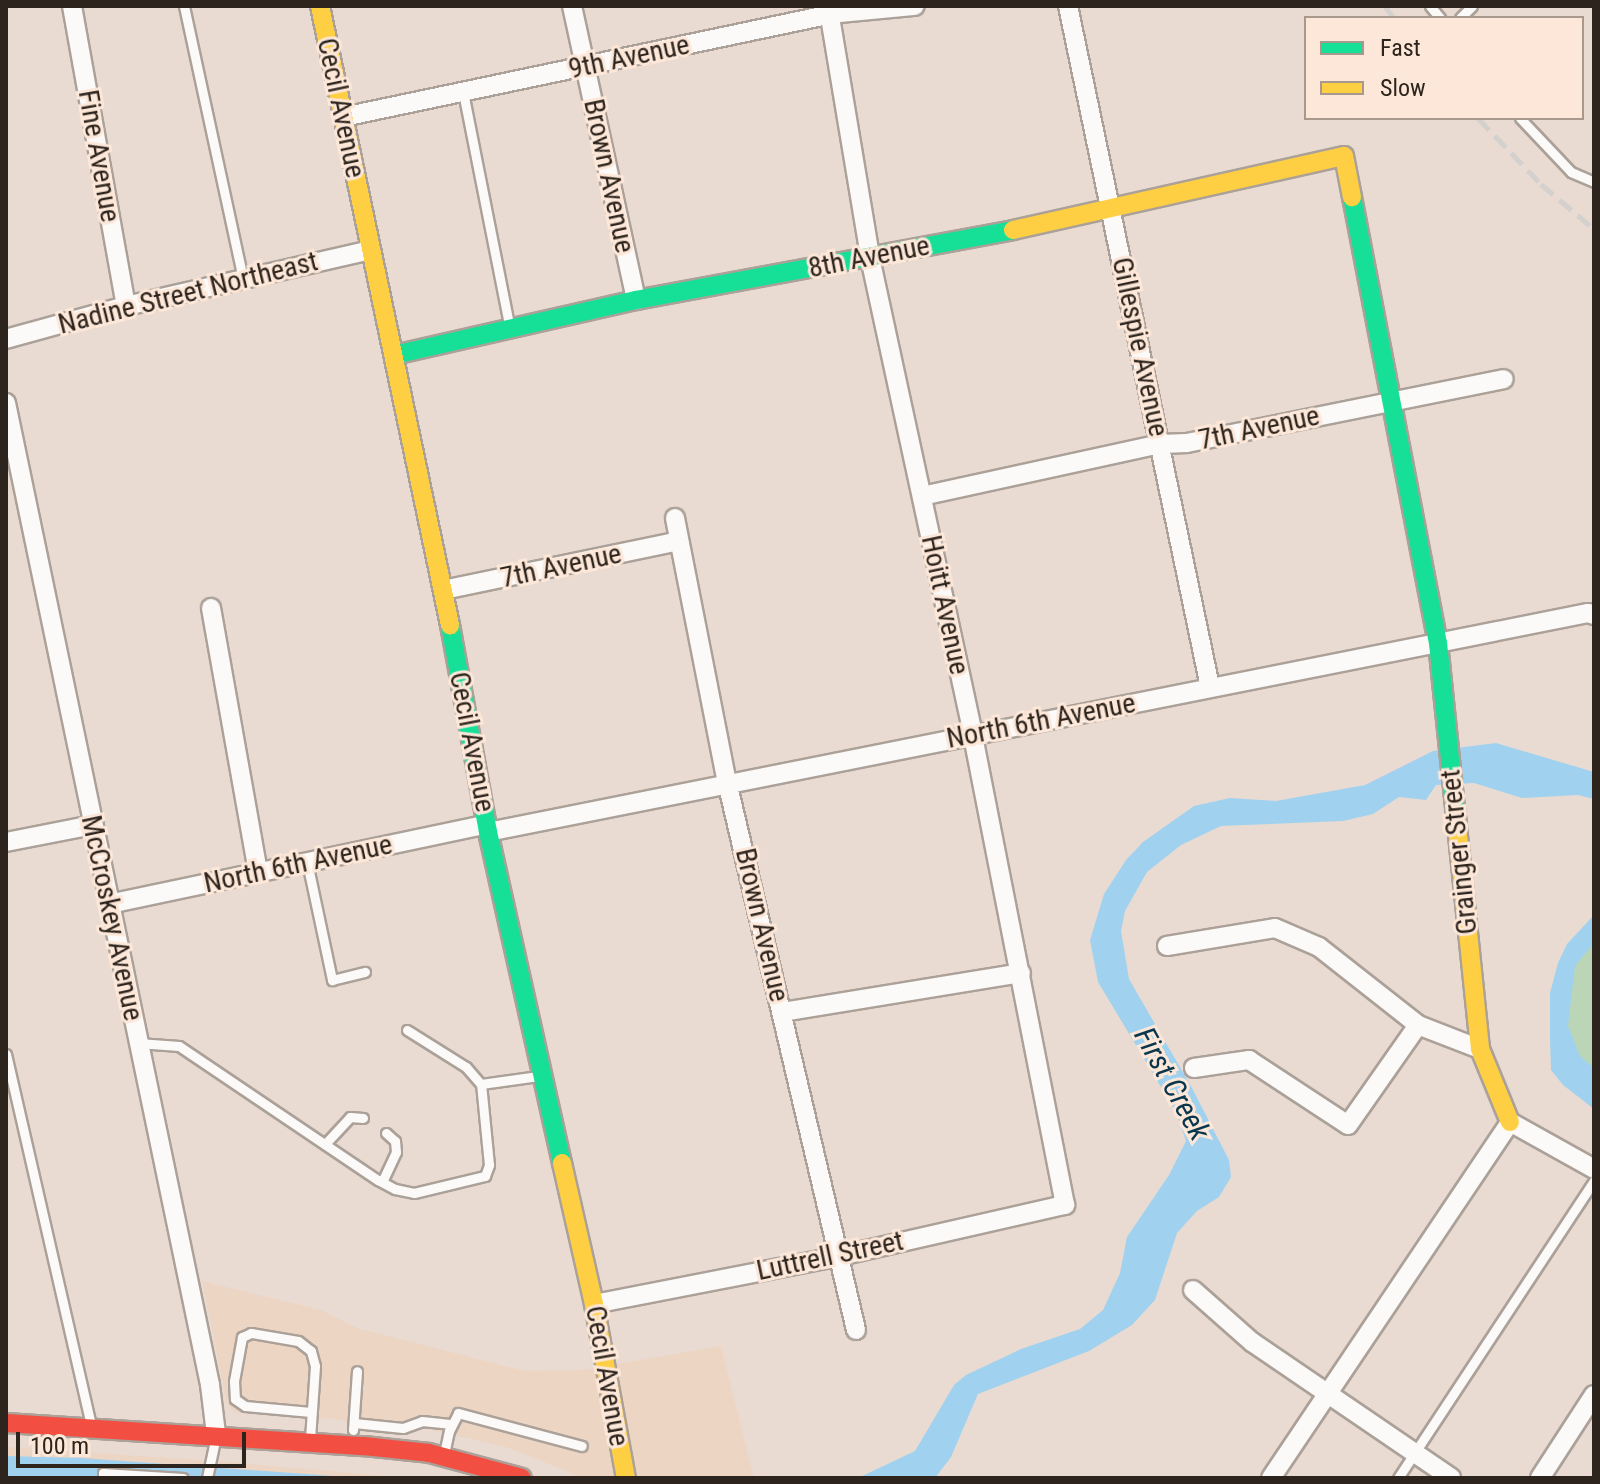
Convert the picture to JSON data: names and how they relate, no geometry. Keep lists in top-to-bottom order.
{
  "streets": {
    "street": [
      "9th Avenue",
      "Cecil Avenue",
      "Fine Avenue",
      "Brown Avenue",
      "8th Avenue",
      "Nadine Street Northeast",
      "Gillespie Avenue",
      "7th Avenue",
      "Hoitt Avenue",
      "North 6th Avenue",
      "Grainger Street",
      "McCroskey Avenue",
      "Luttrell Street"
    ]
  },
  "crossings": [
    ["9th Avenue", "Cecil Avenue"],
    ["9th Avenue", "Brown Avenue"],
    ["9th Avenue", "Hoitt Avenue"],
    ["Cecil Avenue", "8th Avenue"],
    ["Cecil Avenue", "Nadine Street Northeast"],
    ["Cecil Avenue", "7th Avenue"],
    ["Cecil Avenue", "North 6th Avenue"],
    ["Cecil Avenue", "Luttrell Street"],
    ["Fine Avenue", "Nadine Street Northeast"],
    ["Brown Avenue", "8th Avenue"],
    ["Brown Avenue", "7th Avenue"],
    ["Brown Avenue", "North 6th Avenue"],
    ["Brown Avenue", "Luttrell Street"],
    ["8th Avenue", "Gillespie Avenue"],
    ["8th Avenue", "Hoitt Avenue"],
    ["8th Avenue", "Grainger Street"],
    ["Gillespie Avenue", "7th Avenue"],
    ["Gillespie Avenue", "North 6th Avenue"],
    ["7th Avenue", "Hoitt Avenue"],
    ["7th Avenue", "Grainger Street"],
    ["Hoitt Avenue", "North 6th Avenue"],
    ["Hoitt Avenue", "Luttrell Street"],
    ["North 6th Avenue", "Grainger Street"],
    ["North 6th Avenue", "McCroskey Avenue"]
  ],
  "water": ["First Creek"],
  "legend": ["Fast", "Slow"],
  "scale_bar": "100 m"
}
